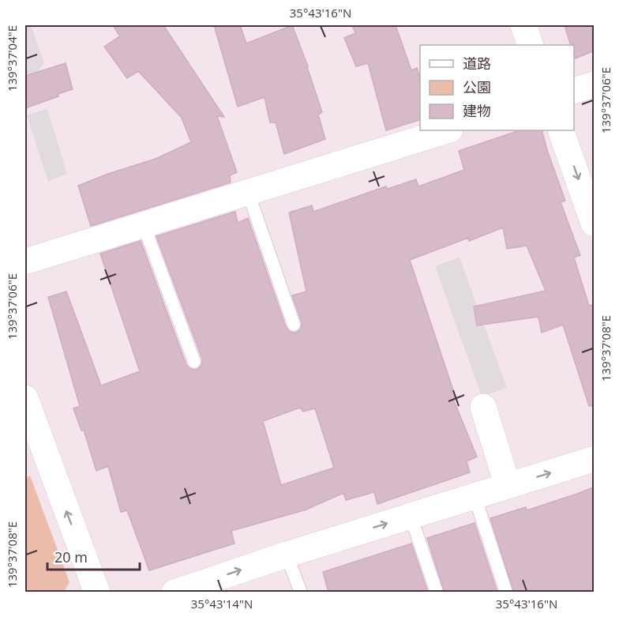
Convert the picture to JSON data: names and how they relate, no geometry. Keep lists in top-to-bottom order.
{
  "legend": ["道路", "公園", "建物"],
  "scale_bar": "20 m",
  "coordinates": [
    "35°43'16\"N",
    "139°37'04\"E",
    "139°37'06\"E",
    "139°37'08\"E",
    "35°43'14\"N"
  ]
}
